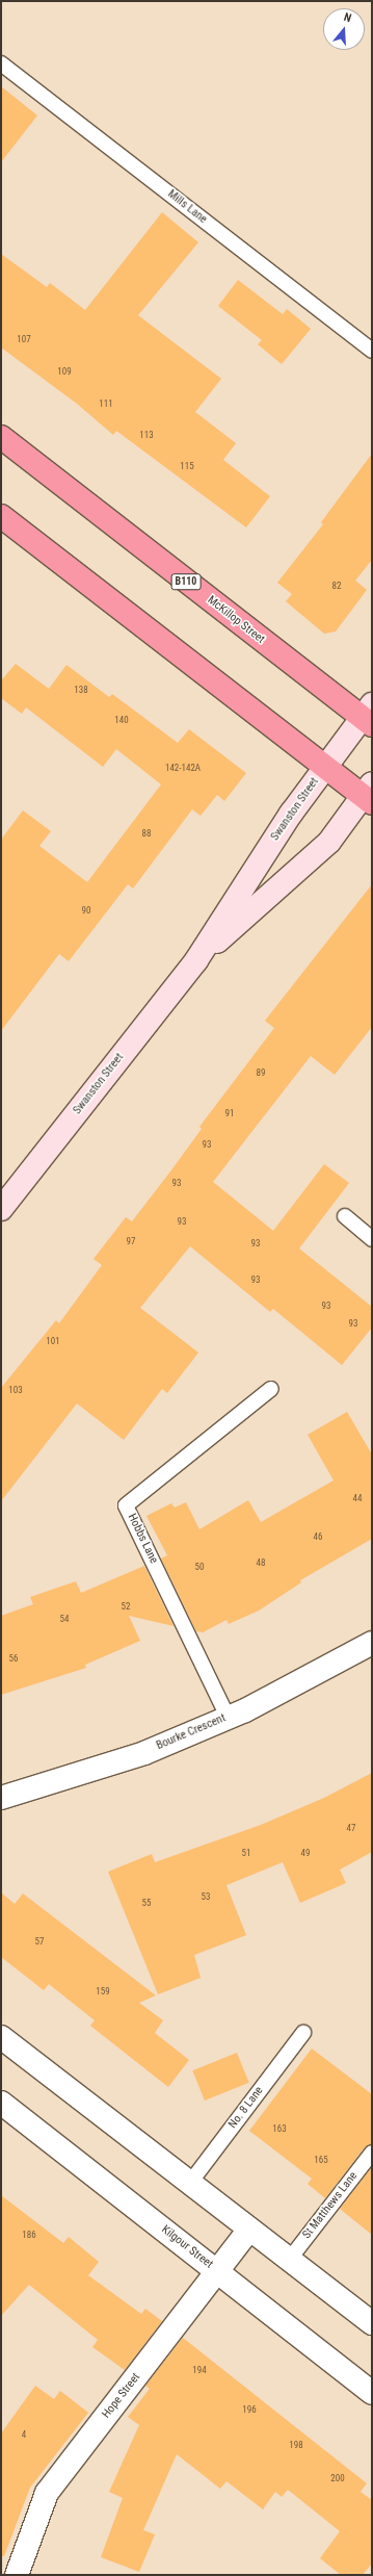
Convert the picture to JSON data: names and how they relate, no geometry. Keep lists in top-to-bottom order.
{
  "streets": {
    "highway": ["B110", "McKillop Street"],
    "street": [
      "Swanston Street",
      "Bourke Crescent",
      "Kilgour Street",
      "Hope Street"
    ],
    "lane": [
      "Mills Lane",
      "Hobbs Lane",
      "No. 8 Lane",
      "St Matthews Lane"
    ]
  },
  "crossings": [
    ["McKillop Street", "Swanston Street"],
    ["Hobbs Lane", "Bourke Crescent"],
    ["Kilgour Street", "Hope Street"]
  ],
  "house_numbers": [
    "107",
    "109",
    "111",
    "113",
    "115",
    "82",
    "138",
    "140",
    "142-142A",
    "88",
    "90",
    "89",
    "91",
    "93",
    "93",
    "93",
    "97",
    "93",
    "93",
    "93",
    "93",
    "101",
    "103",
    "44",
    "46",
    "48",
    "50",
    "52",
    "54",
    "56",
    "47",
    "51",
    "49",
    "53",
    "55",
    "57",
    "159",
    "163",
    "165",
    "186",
    "194",
    "196",
    "4",
    "198",
    "200"
  ],
  "north": "top"
}
